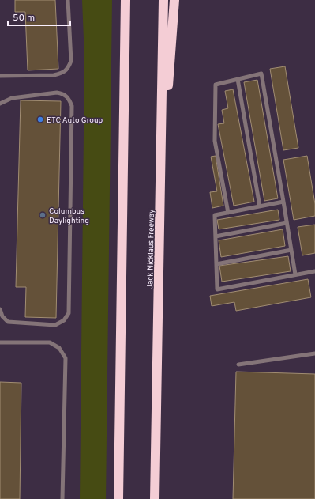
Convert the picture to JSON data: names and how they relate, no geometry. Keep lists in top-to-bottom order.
{
  "streets": {
    "highway": ["Jack Nicklaus Freeway"]
  },
  "places": ["ETC Auto Group", "Columbus Daylighting"],
  "scale_bar": "50 m"
}
